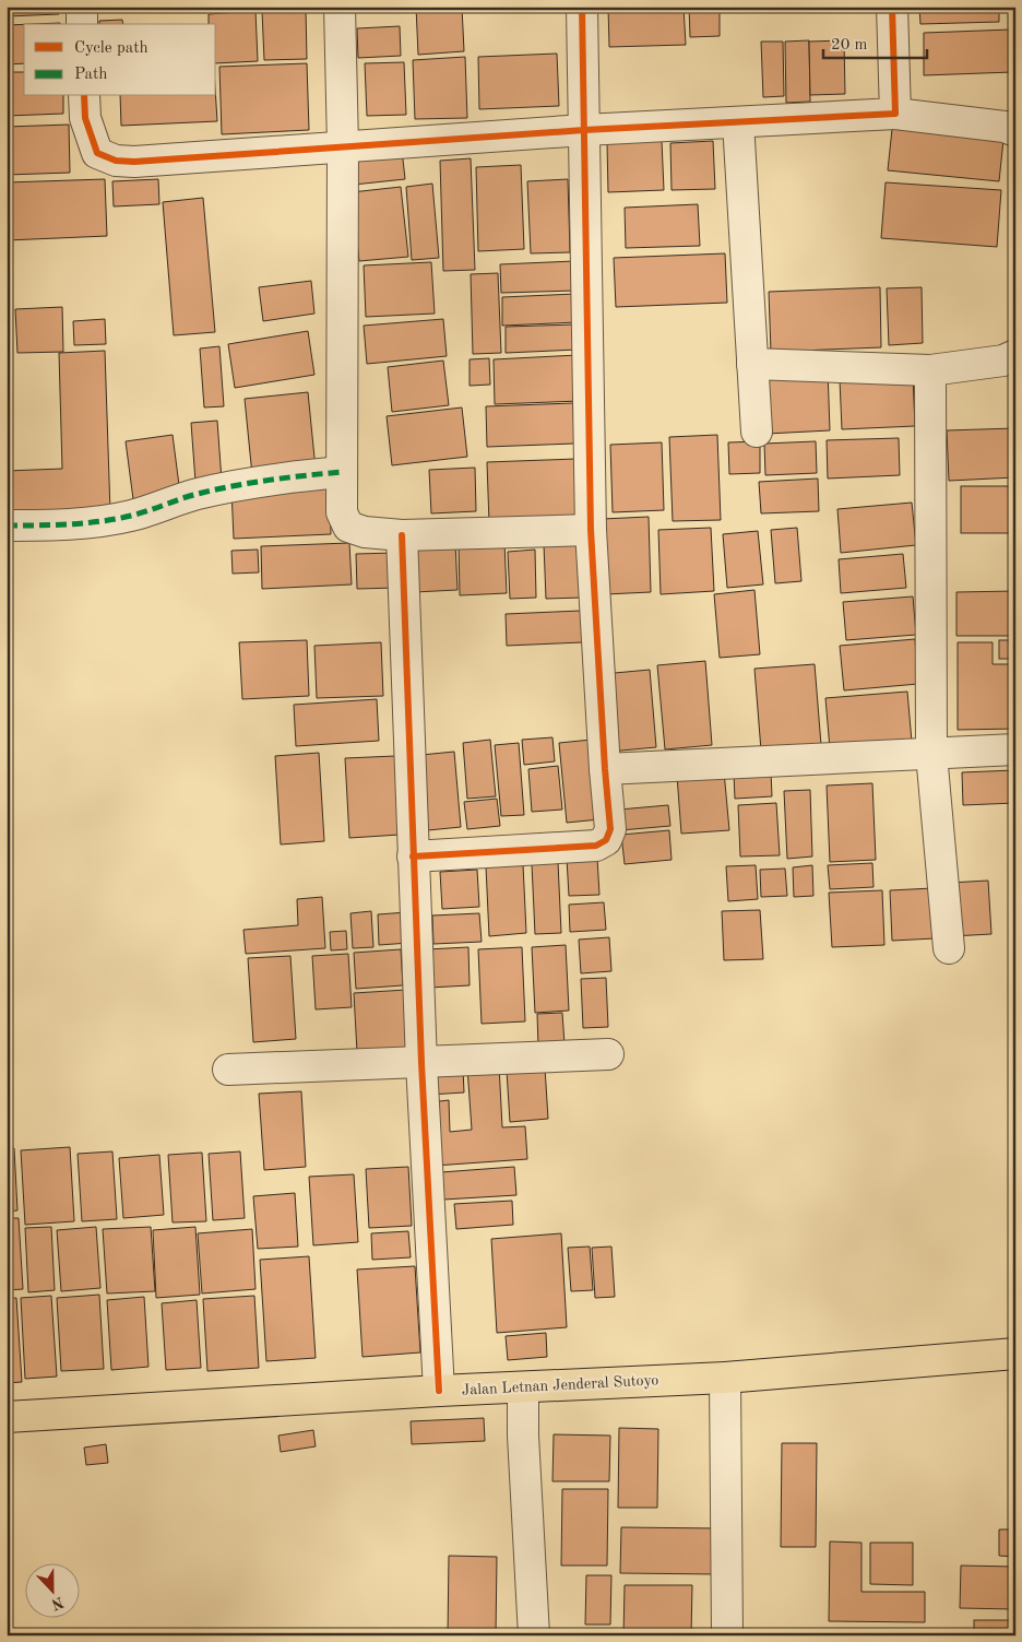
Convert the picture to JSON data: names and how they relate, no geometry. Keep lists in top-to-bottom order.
{
  "streets": {
    "main road": ["Jalan Letnan Jenderal Sutoyo"]
  },
  "legend": ["Cycle path", "Path"],
  "scale_bar": "20 m",
  "north": "bottom"
}
